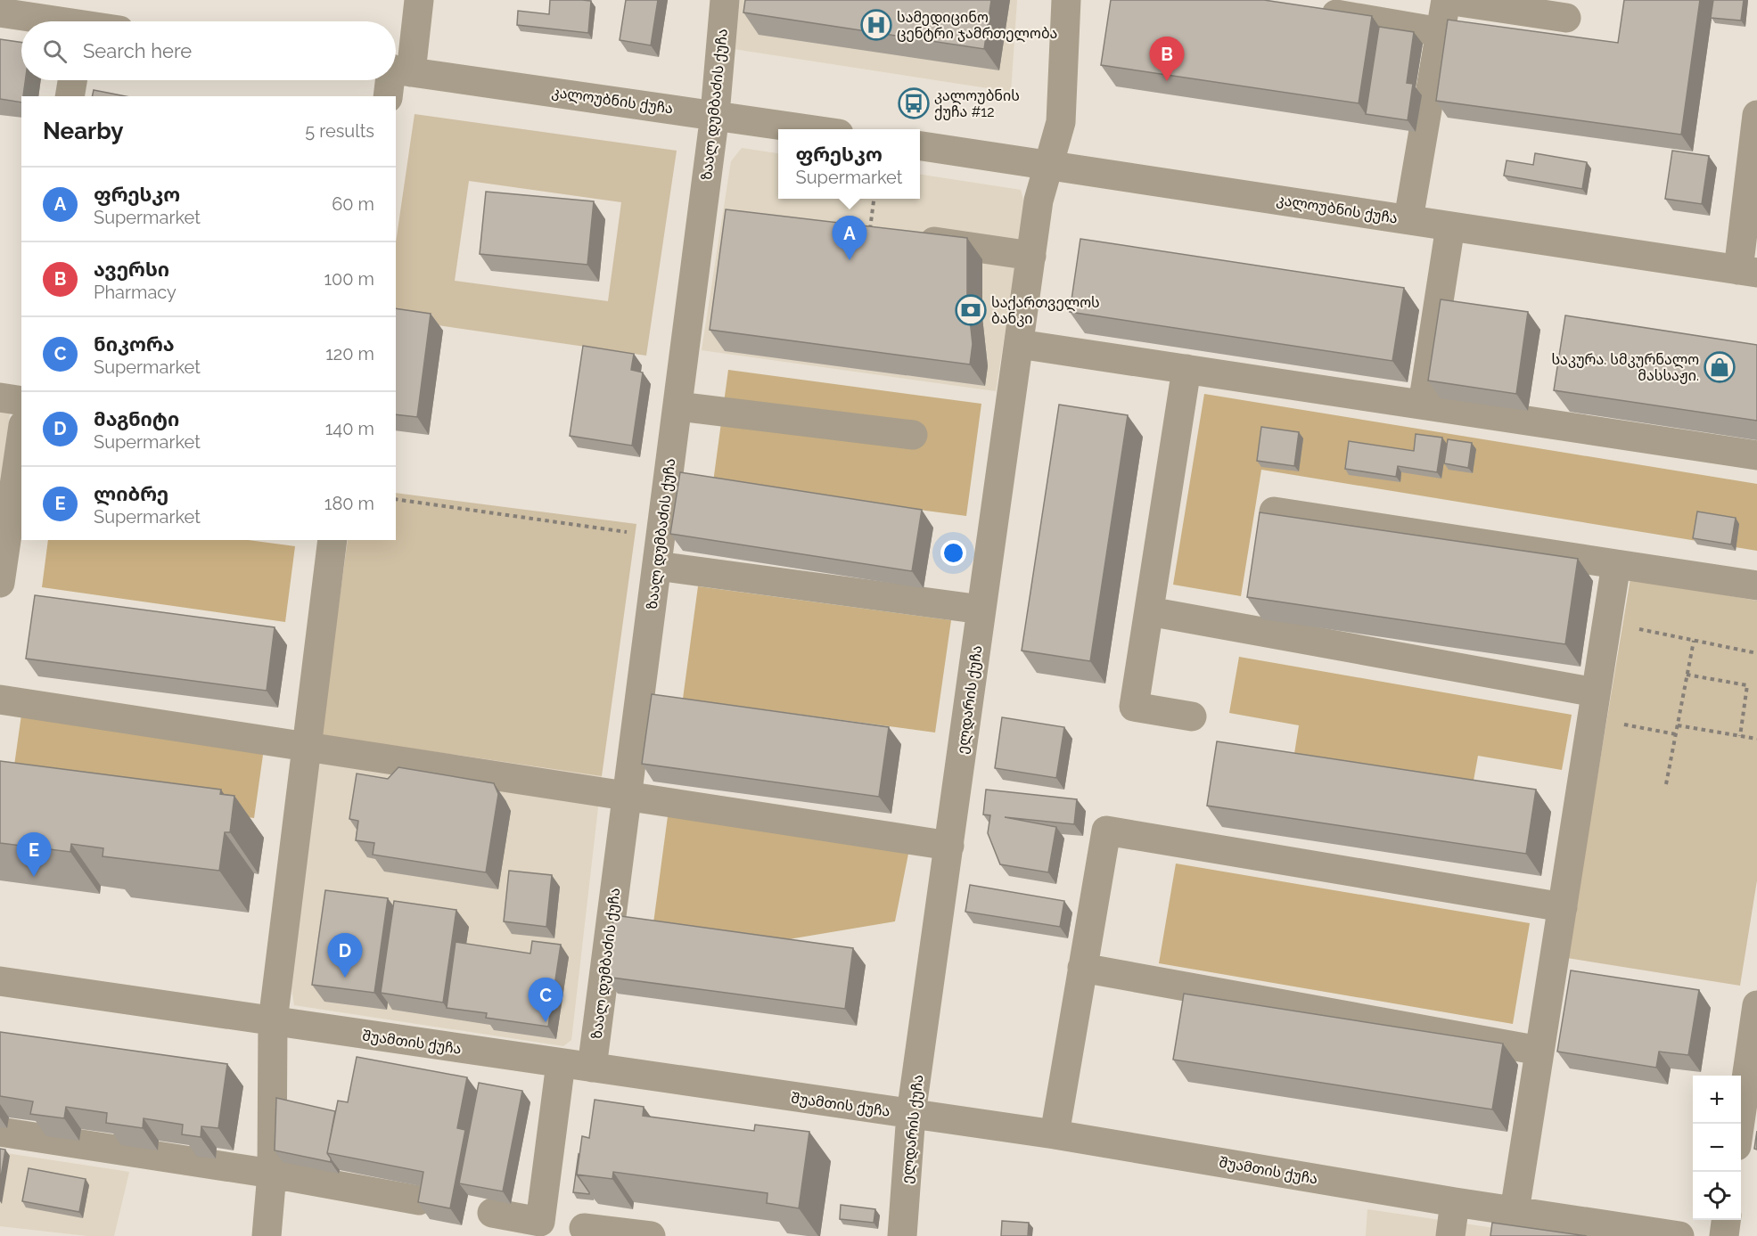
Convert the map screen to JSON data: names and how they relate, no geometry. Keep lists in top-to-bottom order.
{
  "streets": {
    "street": [
      "კალოუბნის ქუჩა",
      "ზაალ დუმბაძის ქუჩა",
      "ელდარის ქუჩა",
      "შუამთის ქუჩა"
    ]
  },
  "crossings": [
    ["კალოუბნის ქუჩა", "ზაალ დუმბაძის ქუჩა"],
    ["კალოუბნის ქუჩა", "ელდარის ქუჩა"],
    ["ზაალ დუმბაძის ქუჩა", "შუამთის ქუჩა"],
    ["ელდარის ქუჩა", "შუამთის ქუჩა"]
  ],
  "places": {
    "hospital": ["სამედიცინო ცენტრი ჯამრთელობა"],
    "bus stop": ["კალოუბნის ქუჩა #12"],
    "bank": ["საქართველოს ბანკი"],
    "shop": ["საკურა. სმკურნალო მასსაჟი."]
  },
  "page": {
    "search": "Search here",
    "pins": [
      "B",
      "A",
      "E",
      "D",
      "C"
    ],
    "heading": ["Nearby", "5 results"],
    "popup": ["ფრესკო", "Supermarket"],
    "list": [
      {
        "mark": "A",
        "name": "ფრესკო",
        "note": "Supermarket",
        "value": "60 m"
      },
      {
        "mark": "B",
        "name": "ავერსი",
        "note": "Pharmacy",
        "value": "100 m"
      },
      {
        "mark": "C",
        "name": "ნიკორა",
        "note": "Supermarket",
        "value": "120 m"
      },
      {
        "mark": "D",
        "name": "მაგნიტი",
        "note": "Supermarket",
        "value": "140 m"
      },
      {
        "mark": "E",
        "name": "ლიბრე",
        "note": "Supermarket",
        "value": "180 m"
      }
    ],
    "map_buttons": ["+", "−"]
  }
}
